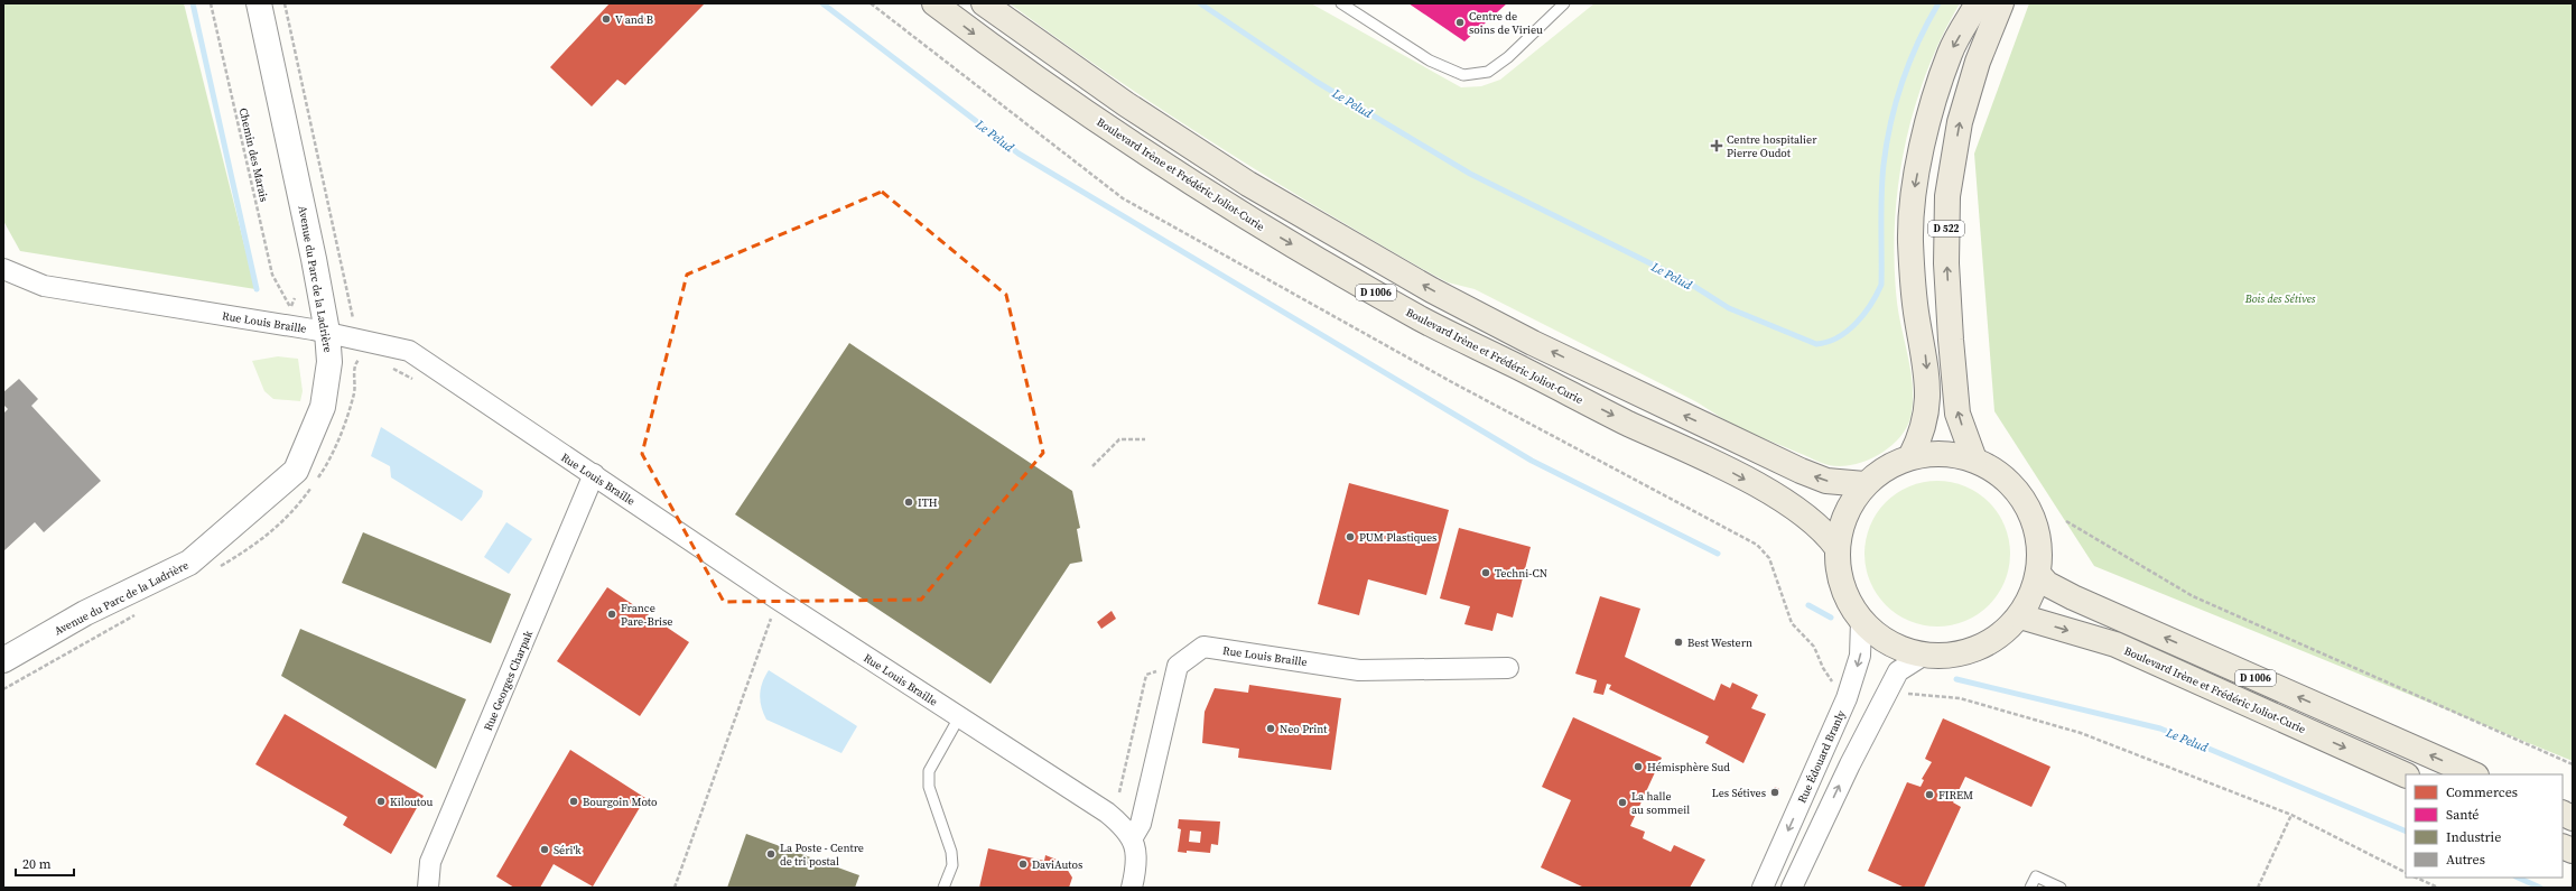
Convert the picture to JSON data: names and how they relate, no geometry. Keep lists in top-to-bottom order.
{
  "streets": {
    "main road": ["Boulevard Irène et Frédéric Joliot-Curie", "D 522", "D 1006"],
    "street": [
      "Avenue du Parc de la Ladrière",
      "Rue Louis Braille",
      "Rue Georges Charpak",
      "Rue Édouard Branly"
    ],
    "path": ["Chemin des Marais"]
  },
  "crossings": [
    ["Avenue du Parc de la Ladrière", "Rue Louis Braille"],
    ["Rue Louis Braille", "Rue Georges Charpak"]
  ],
  "water": ["Le Pelud"],
  "parks": ["Bois des Sétives"],
  "places": {
    "other": [
      "V and B",
      "Centre de soins de Virieu",
      "ITH",
      "PUM Plastiques",
      "Techni-CN",
      "France Pare-Brise",
      "Best Western",
      "Neo Print",
      "Hémisphère Sud",
      "Les Sétives",
      "FIREM",
      "Kiloutou",
      "Bourgoin Moto",
      "La halle au sommeil",
      "Séri'k",
      "La Poste - Centre de tri postal",
      "DaviAutos"
    ],
    "health": ["Centre hospitalier Pierre Oudot"]
  },
  "legend": [
    "Commerces",
    "Santé",
    "Industrie",
    "Autres"
  ],
  "scale_bar": "20 m"
}
